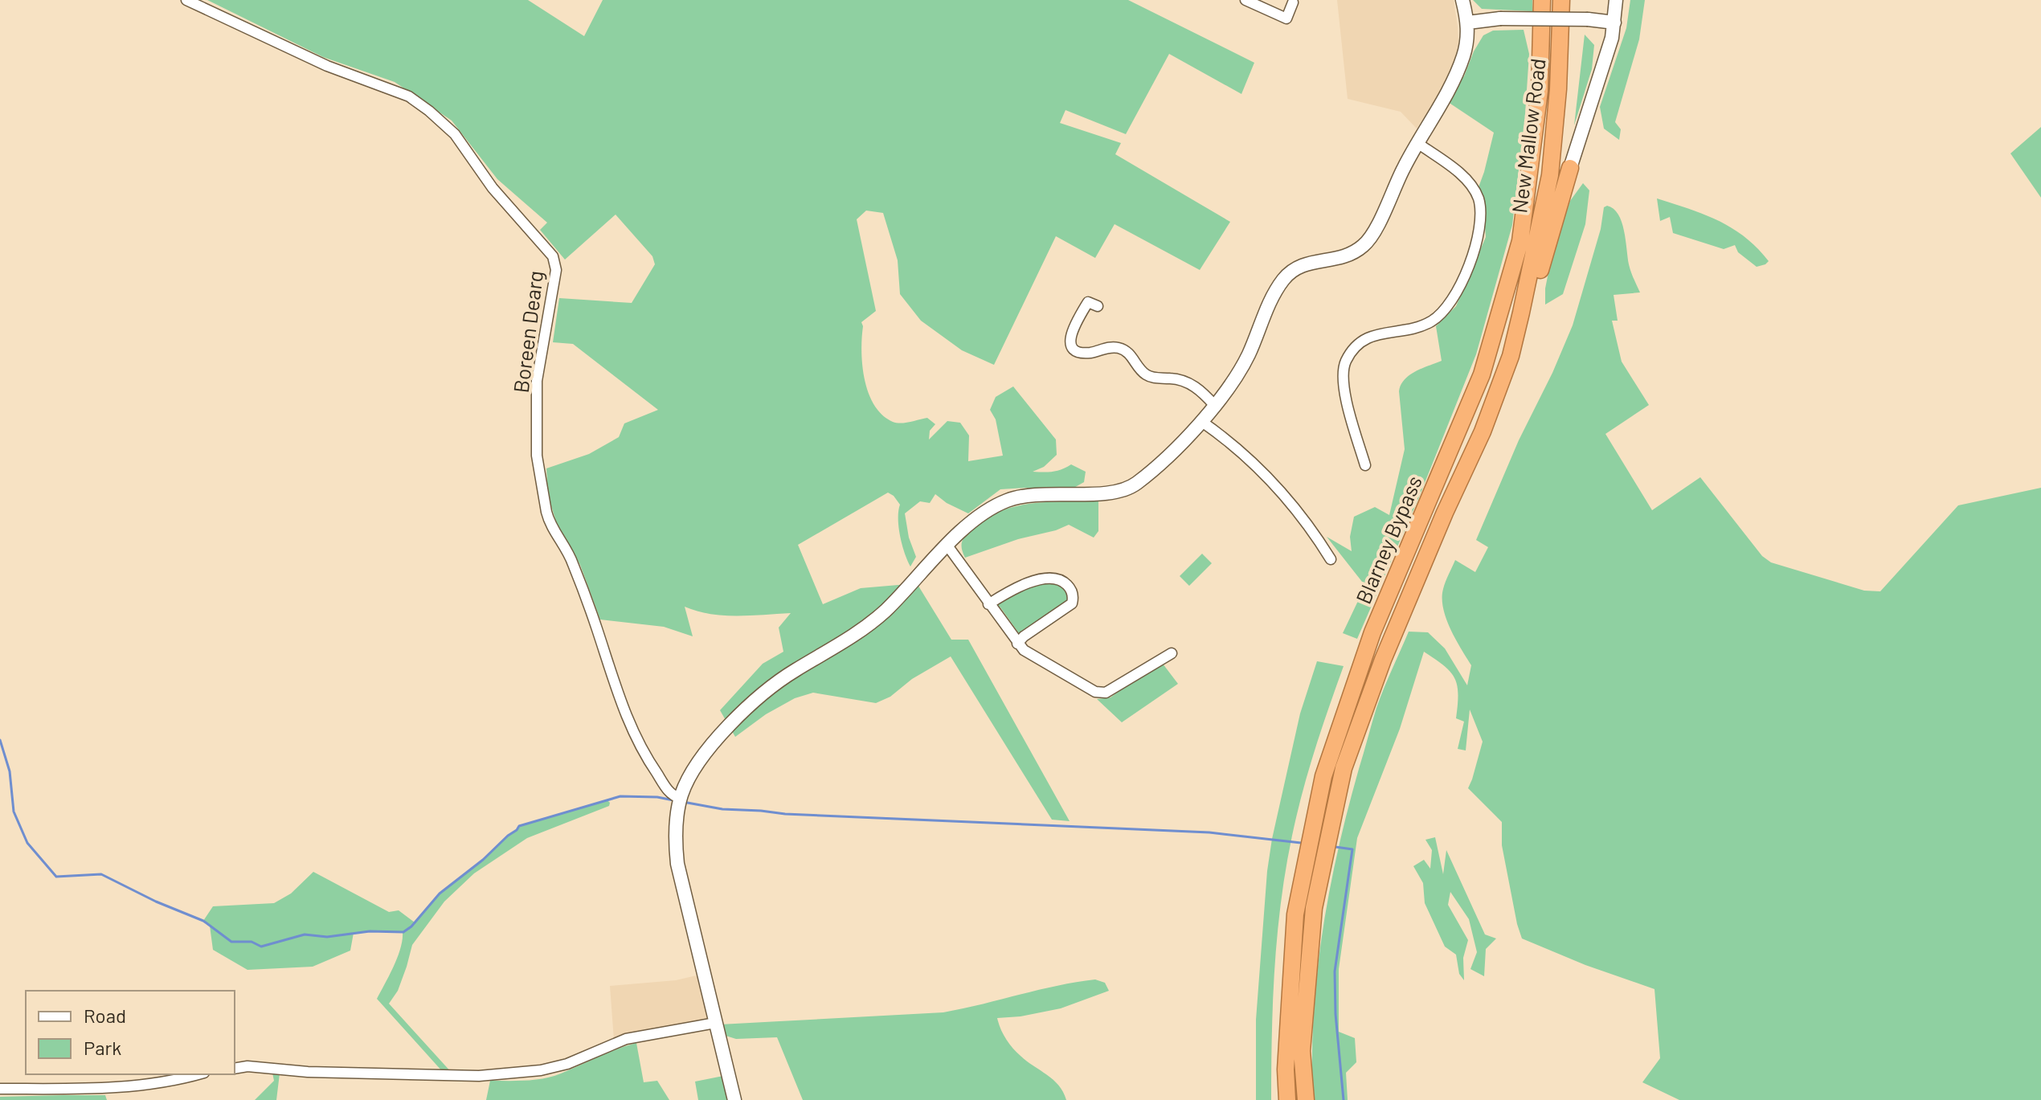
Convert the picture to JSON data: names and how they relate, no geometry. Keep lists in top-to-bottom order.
{
  "streets": {
    "highway": ["New Mallow Road", "Blarney Bypass"],
    "street": ["Boreen Dearg"]
  },
  "crossings": [
    ["New Mallow Road", "Blarney Bypass"]
  ],
  "legend": ["Road", "Park"]
}
